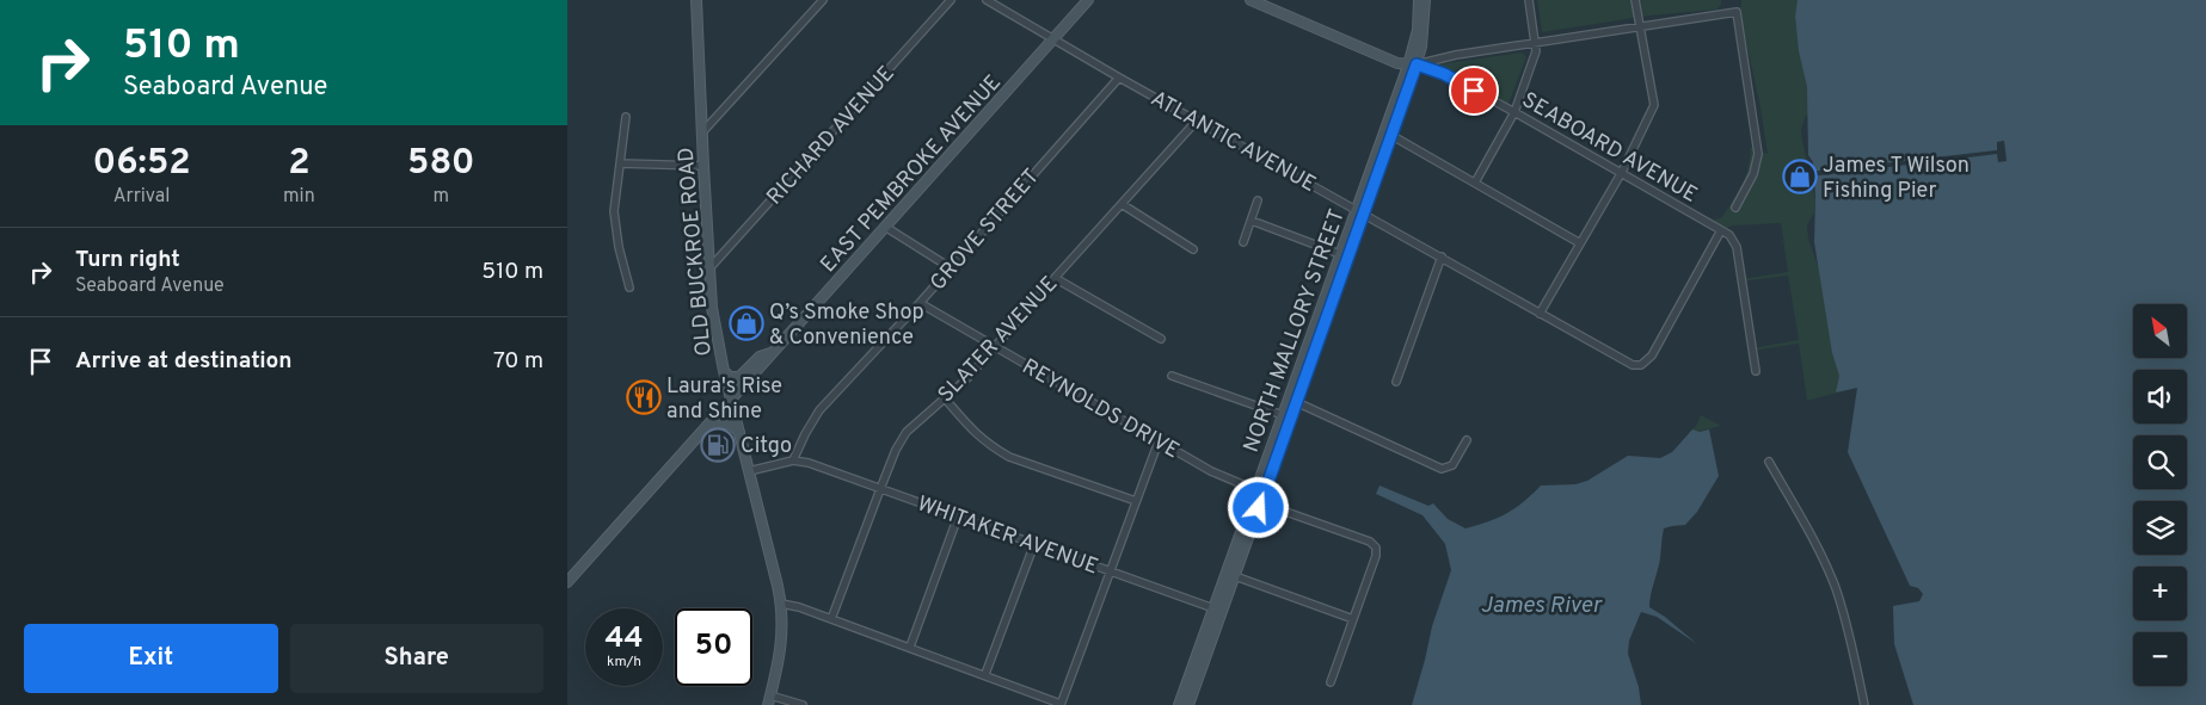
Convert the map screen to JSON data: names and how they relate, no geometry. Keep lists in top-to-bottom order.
{
  "streets": {
    "main road": [
      "SEABOARD AVENUE",
      "EAST PEMBROKE AVENUE",
      "OLD BUCKROE ROAD",
      "NORTH MALLORY STREET"
    ],
    "street": [
      "RICHARD AVENUE",
      "ATLANTIC AVENUE",
      "GROVE STREET",
      "SLATER AVENUE",
      "REYNOLDS DRIVE",
      "WHITAKER AVENUE"
    ]
  },
  "crossings": [
    ["RICHARD AVENUE", "OLD BUCKROE ROAD"],
    ["ATLANTIC AVENUE", "SEABOARD AVENUE"],
    ["ATLANTIC AVENUE", "EAST PEMBROKE AVENUE"],
    ["ATLANTIC AVENUE", "GROVE STREET"],
    ["ATLANTIC AVENUE", "NORTH MALLORY STREET"],
    ["ATLANTIC AVENUE", "SLATER AVENUE"],
    ["SEABOARD AVENUE", "NORTH MALLORY STREET"],
    ["EAST PEMBROKE AVENUE", "OLD BUCKROE ROAD"],
    ["GROVE STREET", "REYNOLDS DRIVE"],
    ["GROVE STREET", "WHITAKER AVENUE"],
    ["NORTH MALLORY STREET", "REYNOLDS DRIVE"],
    ["NORTH MALLORY STREET", "WHITAKER AVENUE"],
    ["SLATER AVENUE", "REYNOLDS DRIVE"],
    ["SLATER AVENUE", "WHITAKER AVENUE"]
  ],
  "water": ["James River"],
  "places": {
    "shop": ["James T Wilson Fishing Pier", "Q’s Smoke Shop & Convenience"],
    "restaurant": ["Laura's Rise and Shine"],
    "fuel station": ["Citgo"]
  },
  "north": "top left",
  "page": {
    "turn": ["510 m", "Seaboard Avenue"],
    "eta": [
      "06:52",
      "Arrival",
      "2",
      "min",
      "580",
      "m"
    ],
    "list": [
      {
        "name": "Turn right",
        "note": "Seaboard Avenue",
        "value": "510 m"
      },
      {
        "name": "Arrive at destination",
        "value": "70 m"
      }
    ],
    "map_buttons": ["+", "−"],
    "speed": "44 km/h",
    "limit": "50",
    "buttons": ["Exit", "Share"]
  }
}
